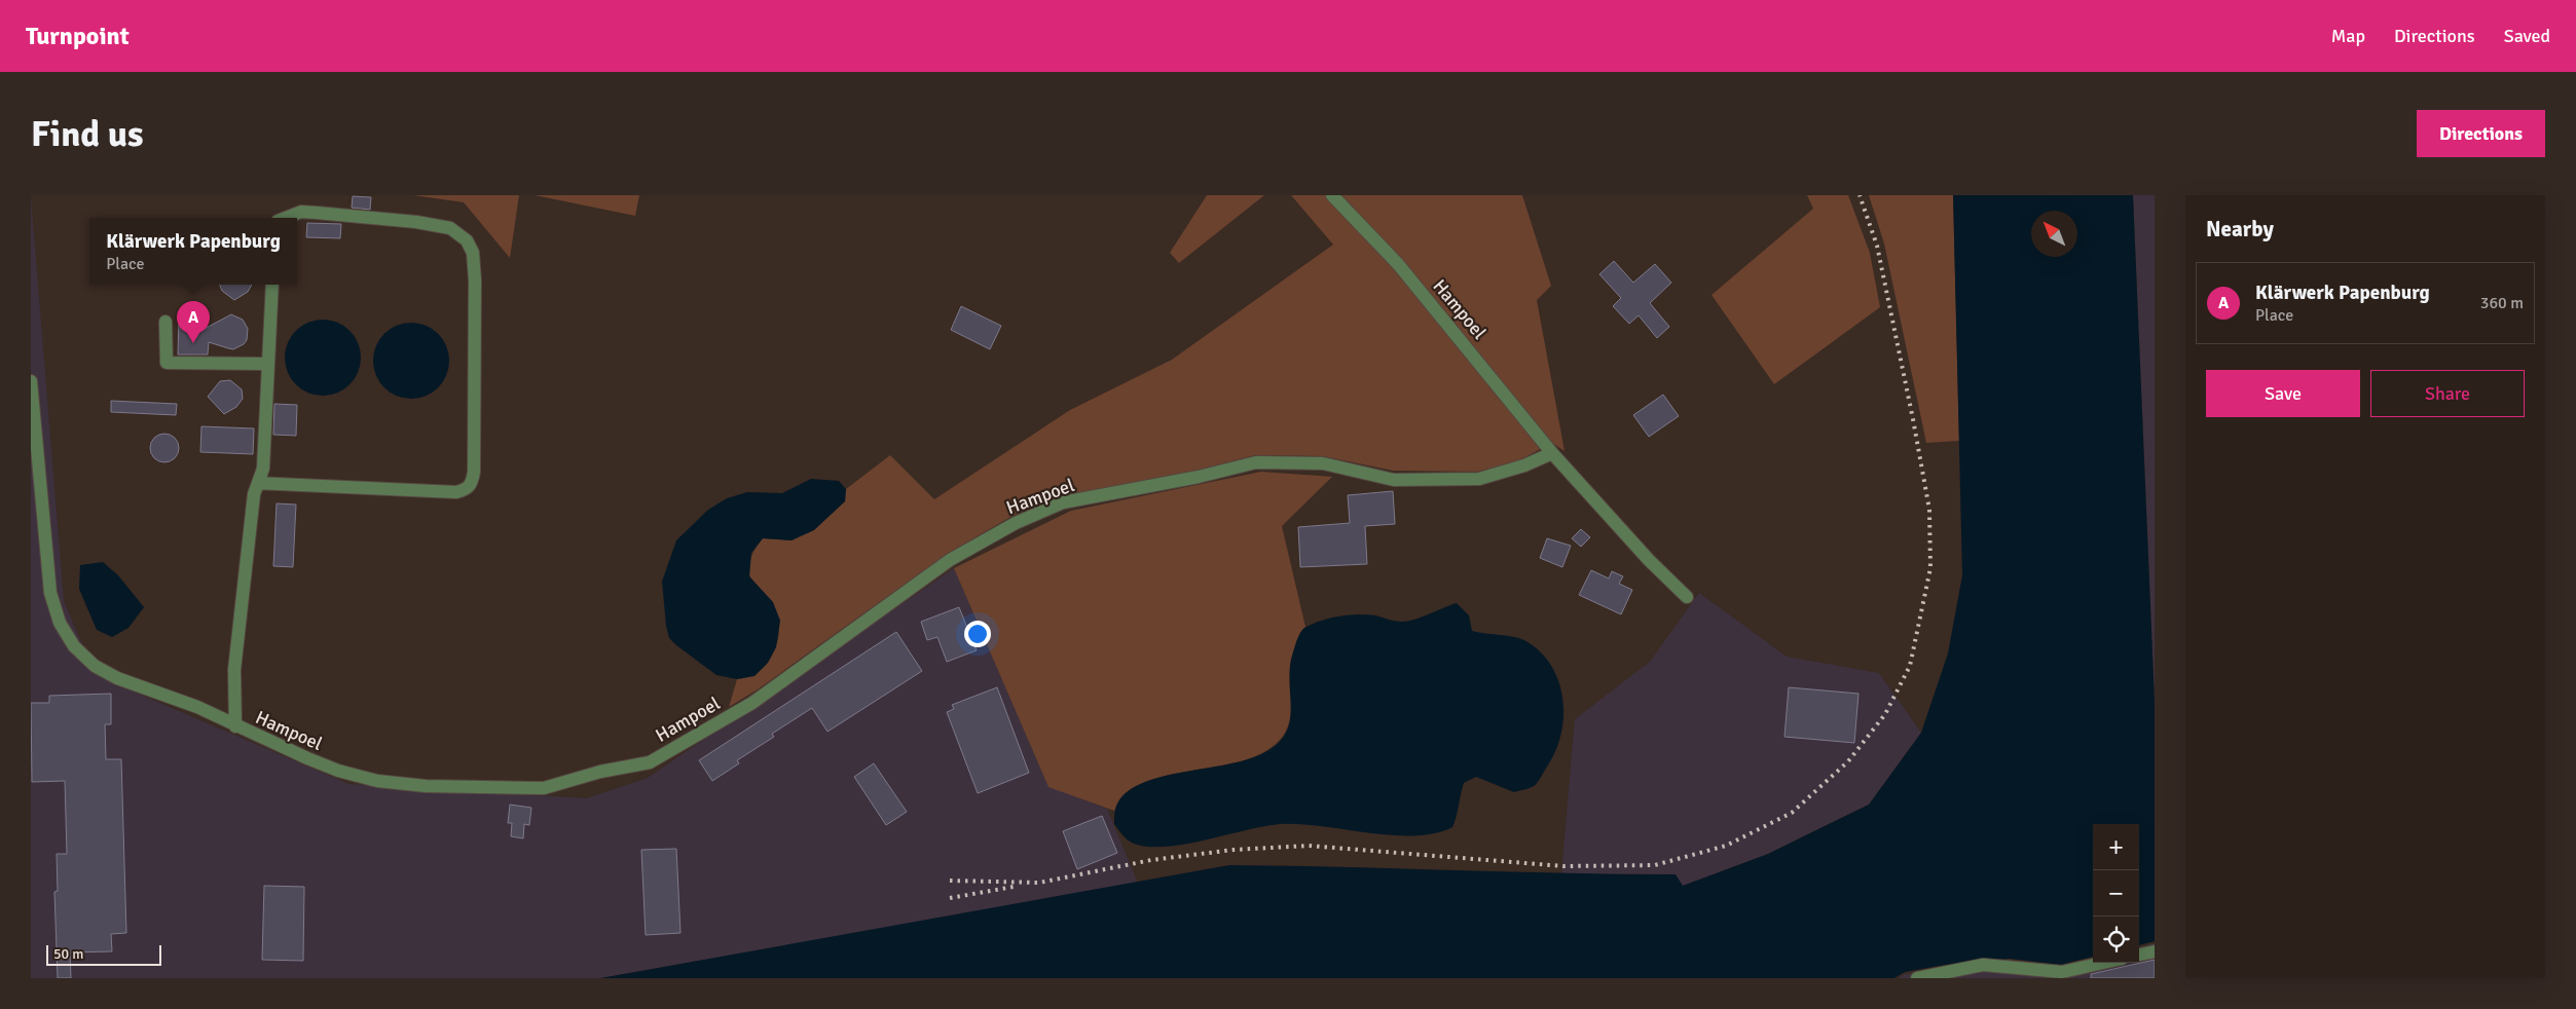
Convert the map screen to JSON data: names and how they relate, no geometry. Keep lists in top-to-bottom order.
{
  "streets": {
    "street": ["Hampoel"]
  },
  "scale_bar": "50 m",
  "north": "top left",
  "page": {
    "header": "Turnpoint",
    "nav": ["Map", "Directions", "Saved"],
    "buttons": [
      "Directions",
      ["Save", "Share"]
    ],
    "title": "Find us",
    "heading": "Nearby",
    "popup": ["Klärwerk Papenburg", "Place"],
    "list": [
      {
        "mark": "A",
        "name": "Klärwerk Papenburg",
        "note": "Place",
        "value": "360 m"
      }
    ],
    "pins": "A",
    "map_buttons": ["+", "−"],
    "scale": "50 m"
  }
}
